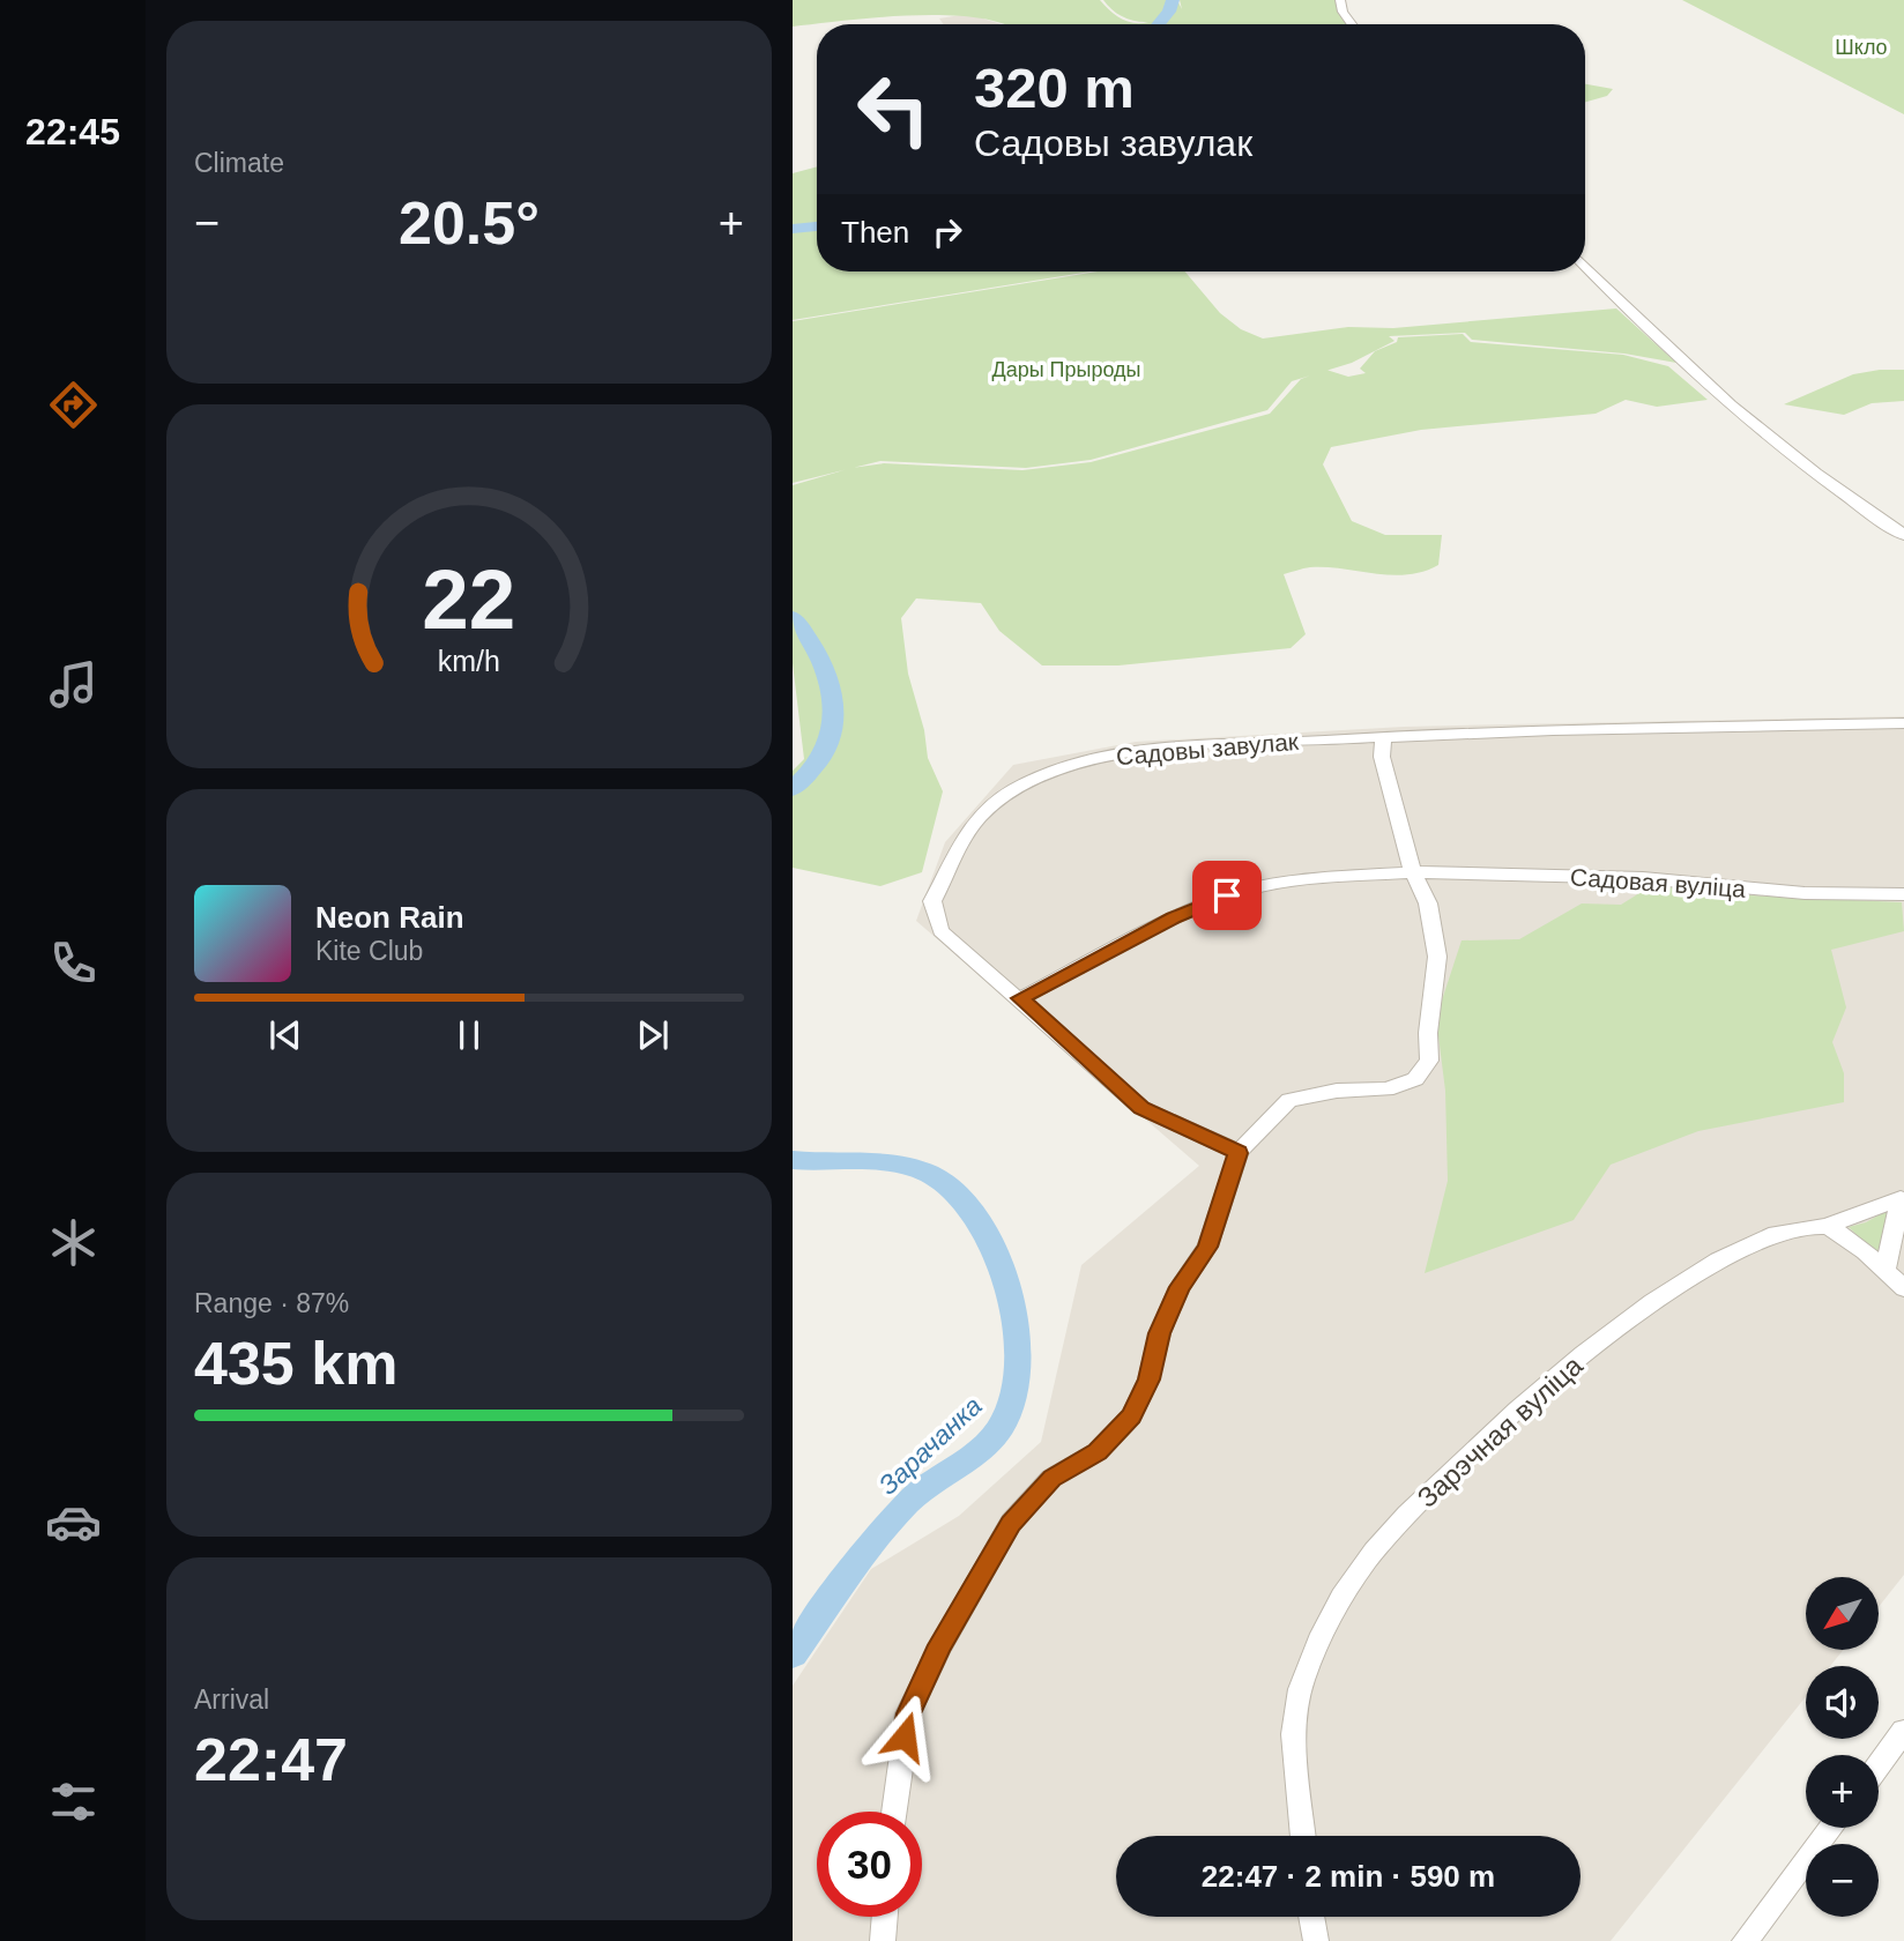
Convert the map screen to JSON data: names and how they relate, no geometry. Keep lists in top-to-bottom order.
{
  "streets": {
    "street": ["Садовы завулак", "Садовая вуліца", "Зарэчная вуліца"]
  },
  "crossings": [
    ["Садовы завулак", "Садовая вуліца"]
  ],
  "water": ["Зарачанка"],
  "parks": ["Шкло", "Дары Прыроды"],
  "north": "bottom left",
  "page": {
    "tabs": "22:45",
    "tile": [
      "Climate",
      ["Range · 87%", "435 km"],
      ["Arrival", "22:47"]
    ],
    "turn": ["320 m", "Садовы завулак"],
    "heat": ["−", "20.5°", "+"],
    "then": "Then",
    "song": ["Neon Rain", "Kite Club"],
    "map_buttons": ["+", "−"],
    "limit": "30",
    "trip": "22:47 · 2 min · 590 m",
    "gauge": ["22", "km/h"]
  }
}
